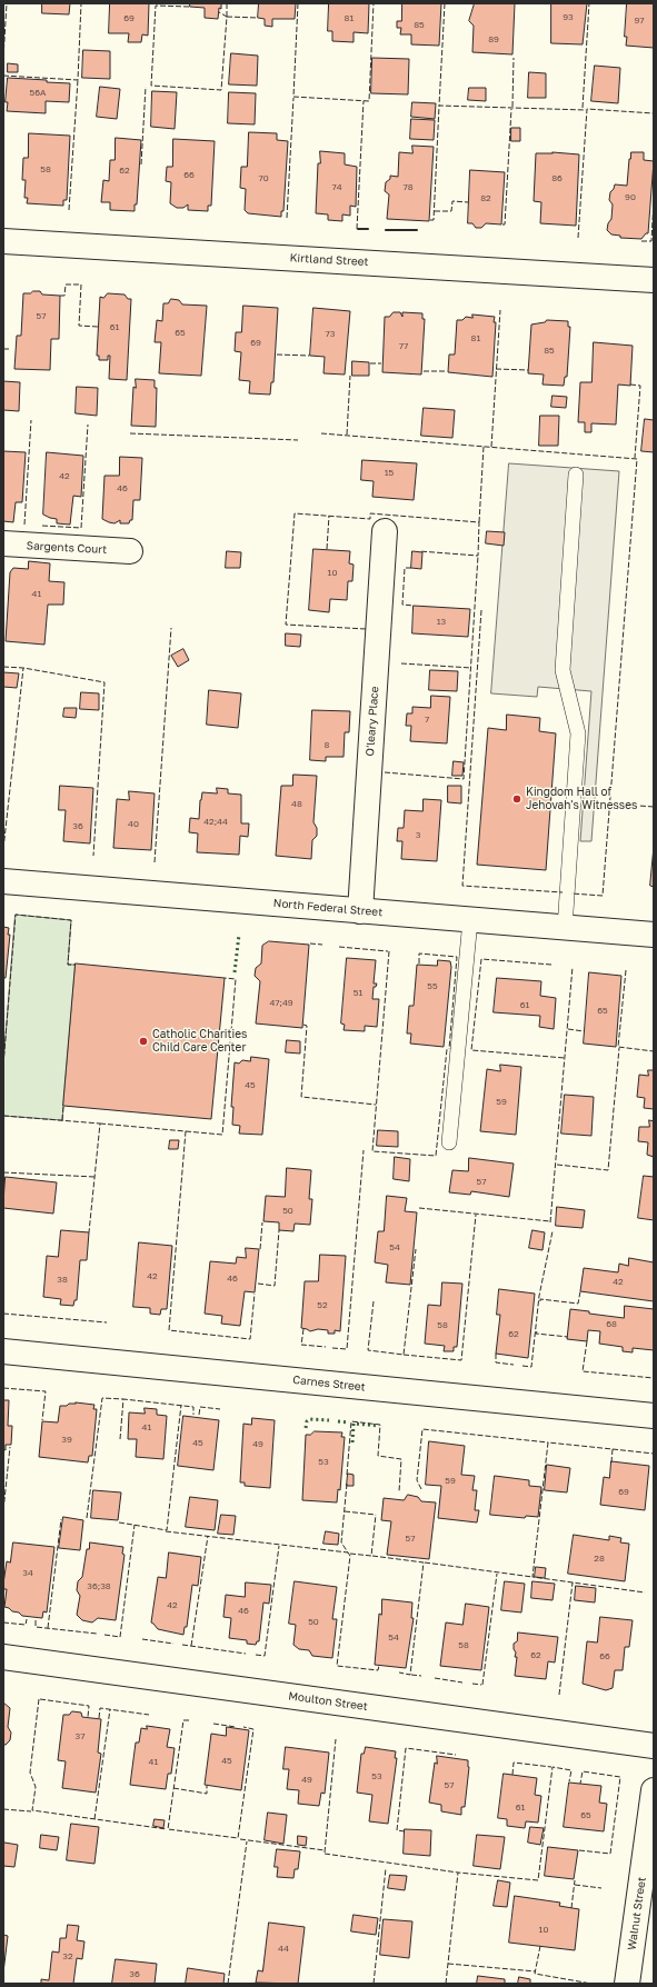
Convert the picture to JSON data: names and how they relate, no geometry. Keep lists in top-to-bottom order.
{
  "streets": {
    "street": [
      "Kirtland Street",
      "Sargents Court",
      "O'leary Place",
      "North Federal Street",
      "Carnes Street",
      "Moulton Street",
      "Walnut Street"
    ]
  },
  "crossings": [
    ["O'leary Place", "North Federal Street"]
  ],
  "places": ["Kingdom Hall of Jehovah's Witnesses", "Catholic Charities Child Care Center"],
  "house_numbers": [
    "93",
    "69",
    "81",
    "97",
    "85",
    "89",
    "56A",
    "58",
    "62",
    "66",
    "70",
    "86",
    "74",
    "78",
    "90",
    "82",
    "57",
    "61",
    "65",
    "73",
    "81",
    "69",
    "77",
    "85",
    "15",
    "42",
    "46",
    "10",
    "41",
    "13",
    "7",
    "8",
    "48",
    "42;44",
    "40",
    "36",
    "3",
    "55",
    "51",
    "47;49",
    "61",
    "65",
    "45",
    "59",
    "57",
    "50",
    "54",
    "42",
    "46",
    "38",
    "42",
    "52",
    "68",
    "58",
    "62",
    "41",
    "39",
    "45",
    "49",
    "53",
    "59",
    "69",
    "57",
    "28",
    "34",
    "36;38",
    "42",
    "46",
    "50",
    "54",
    "58",
    "62",
    "66",
    "37",
    "45",
    "41",
    "53",
    "49",
    "57",
    "61",
    "65",
    "10",
    "44",
    "32",
    "36"
  ]
}
